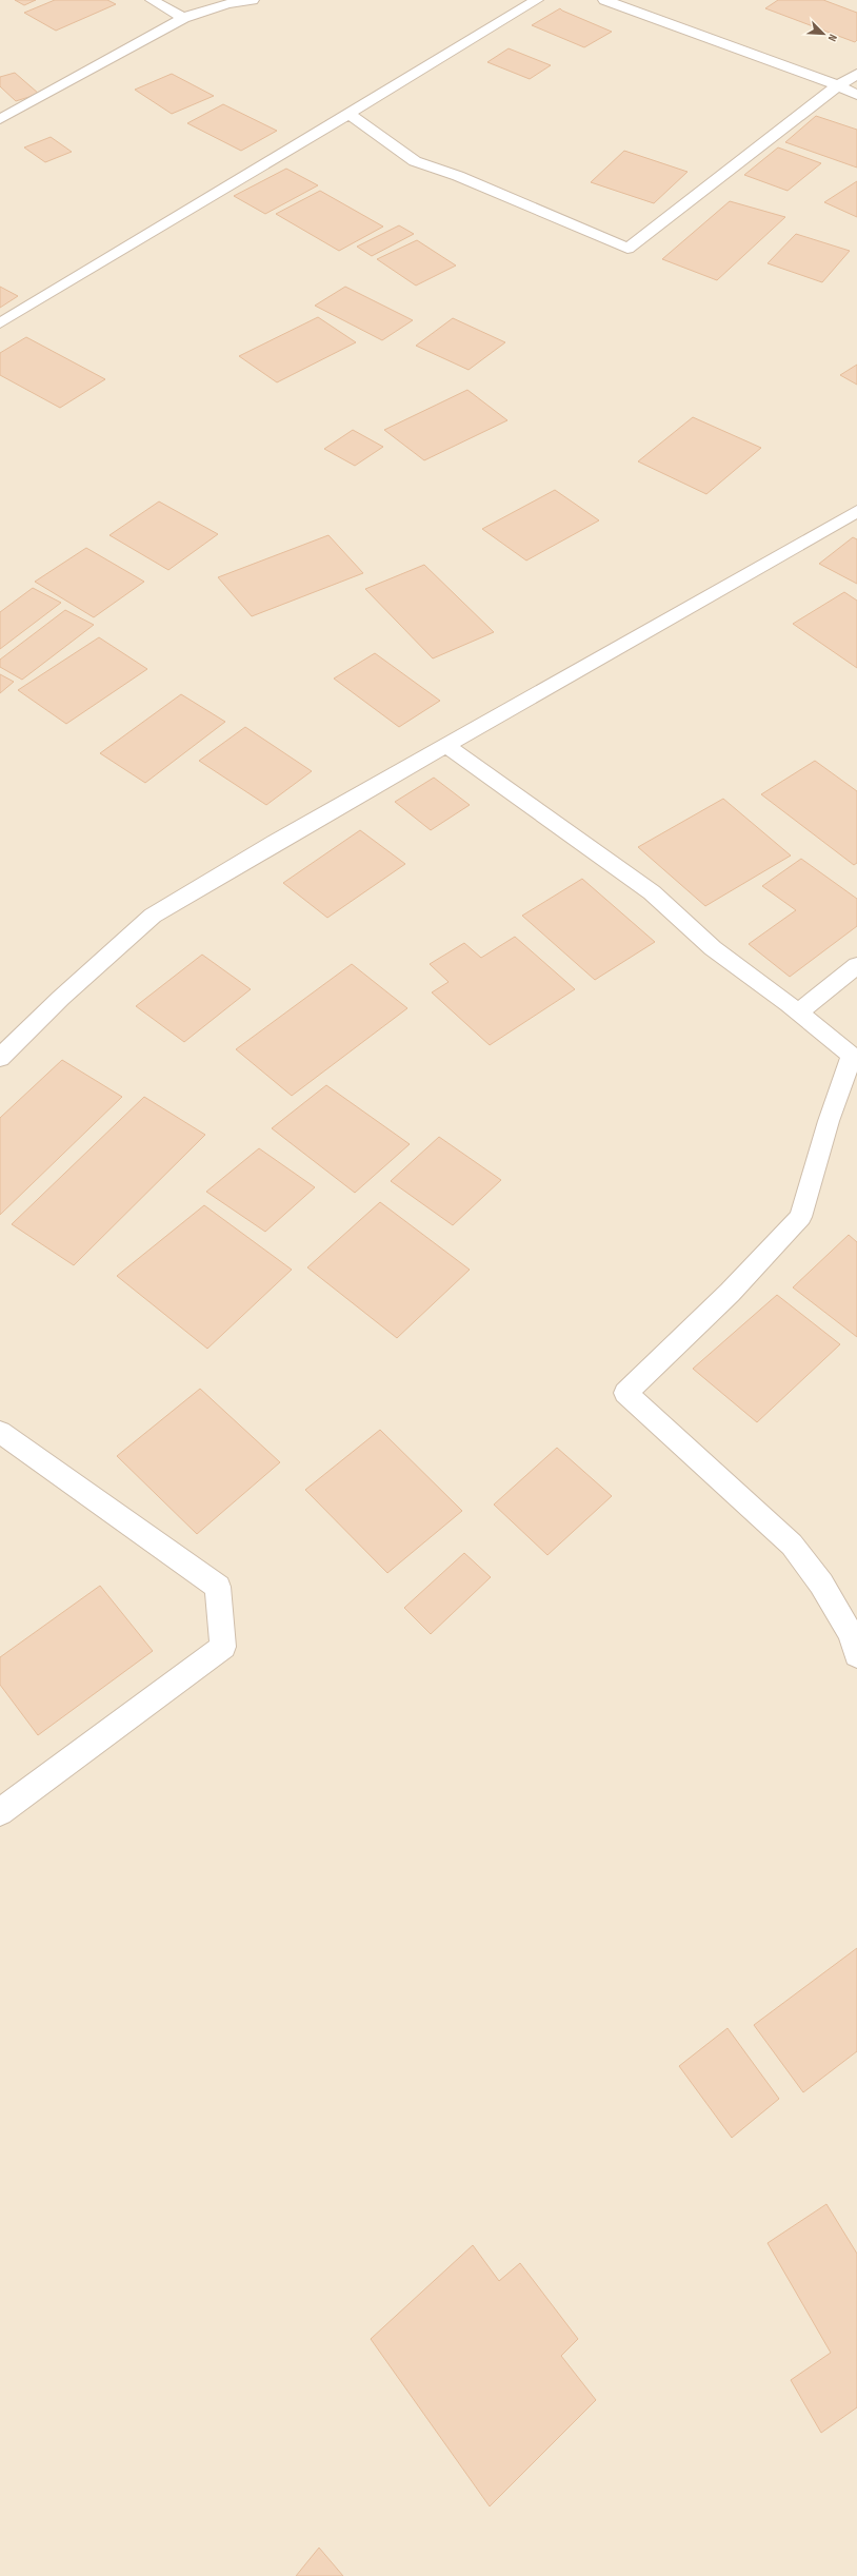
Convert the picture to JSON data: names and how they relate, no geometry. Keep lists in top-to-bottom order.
{
  "north": "bottom right"
}
